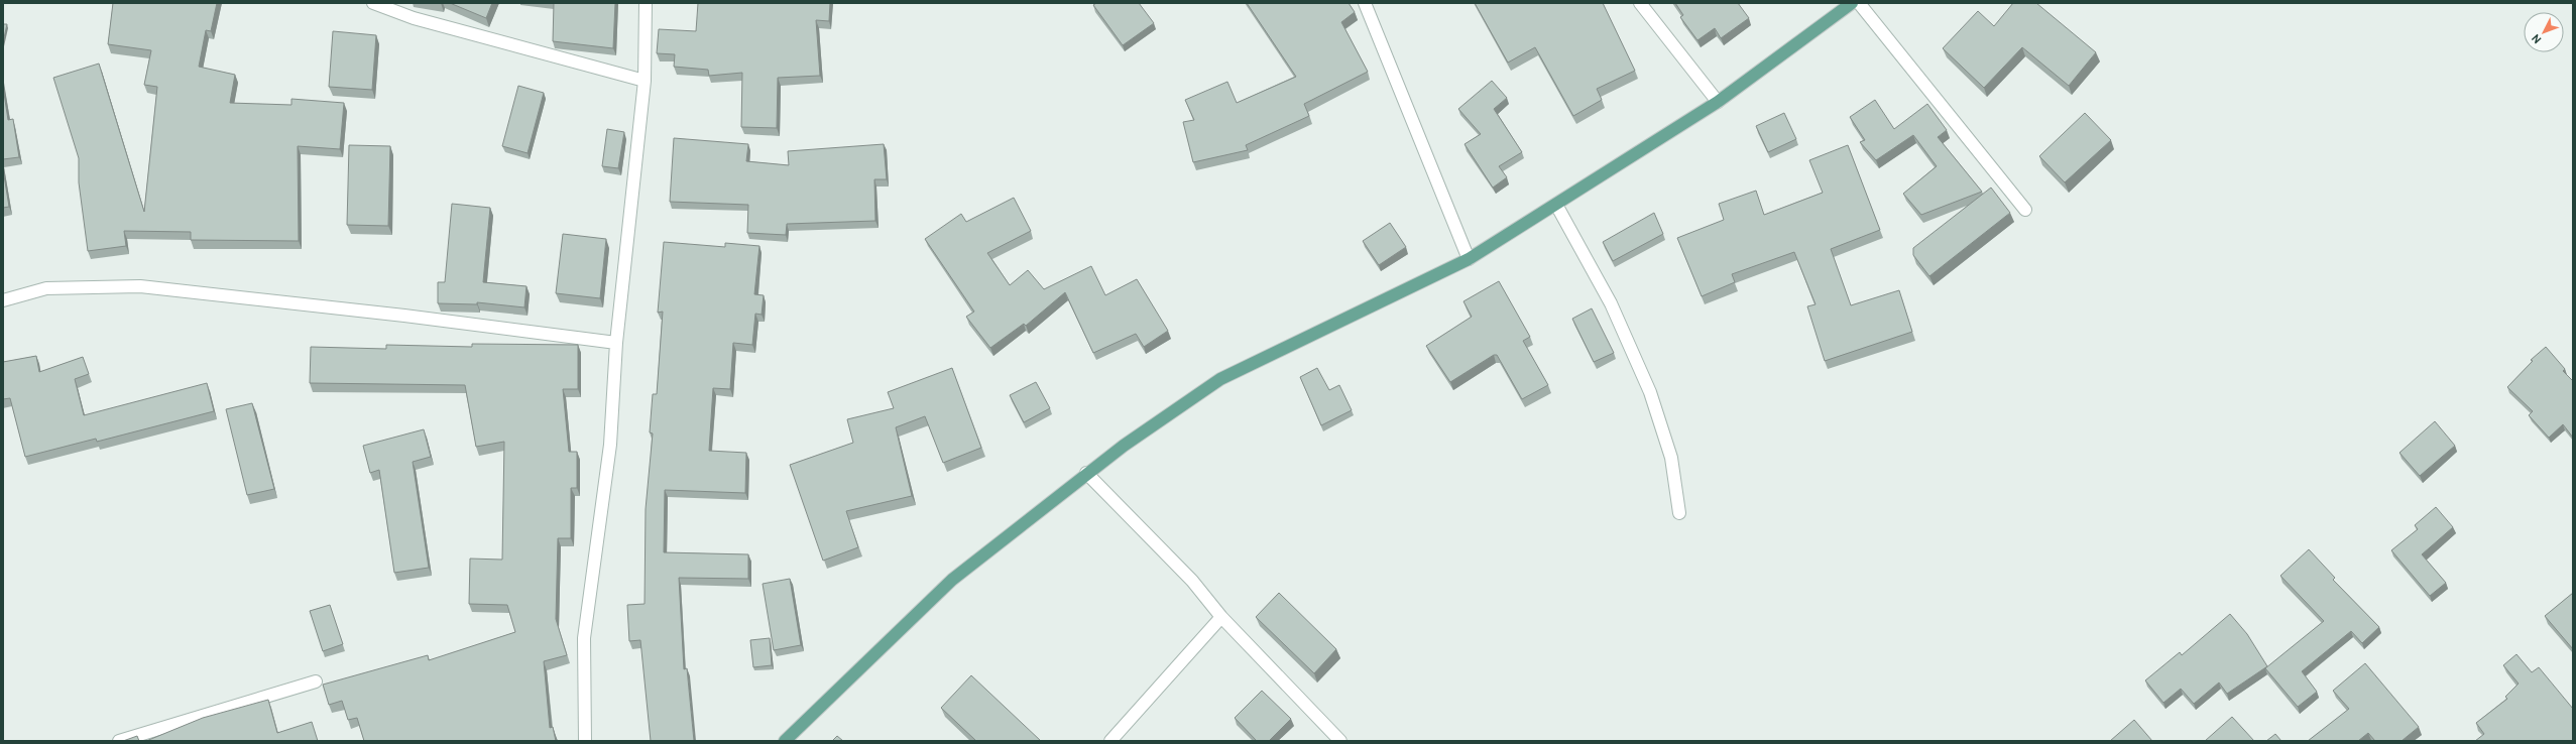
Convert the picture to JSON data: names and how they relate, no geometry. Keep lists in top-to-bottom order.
{
  "north": "bottom left"
}
